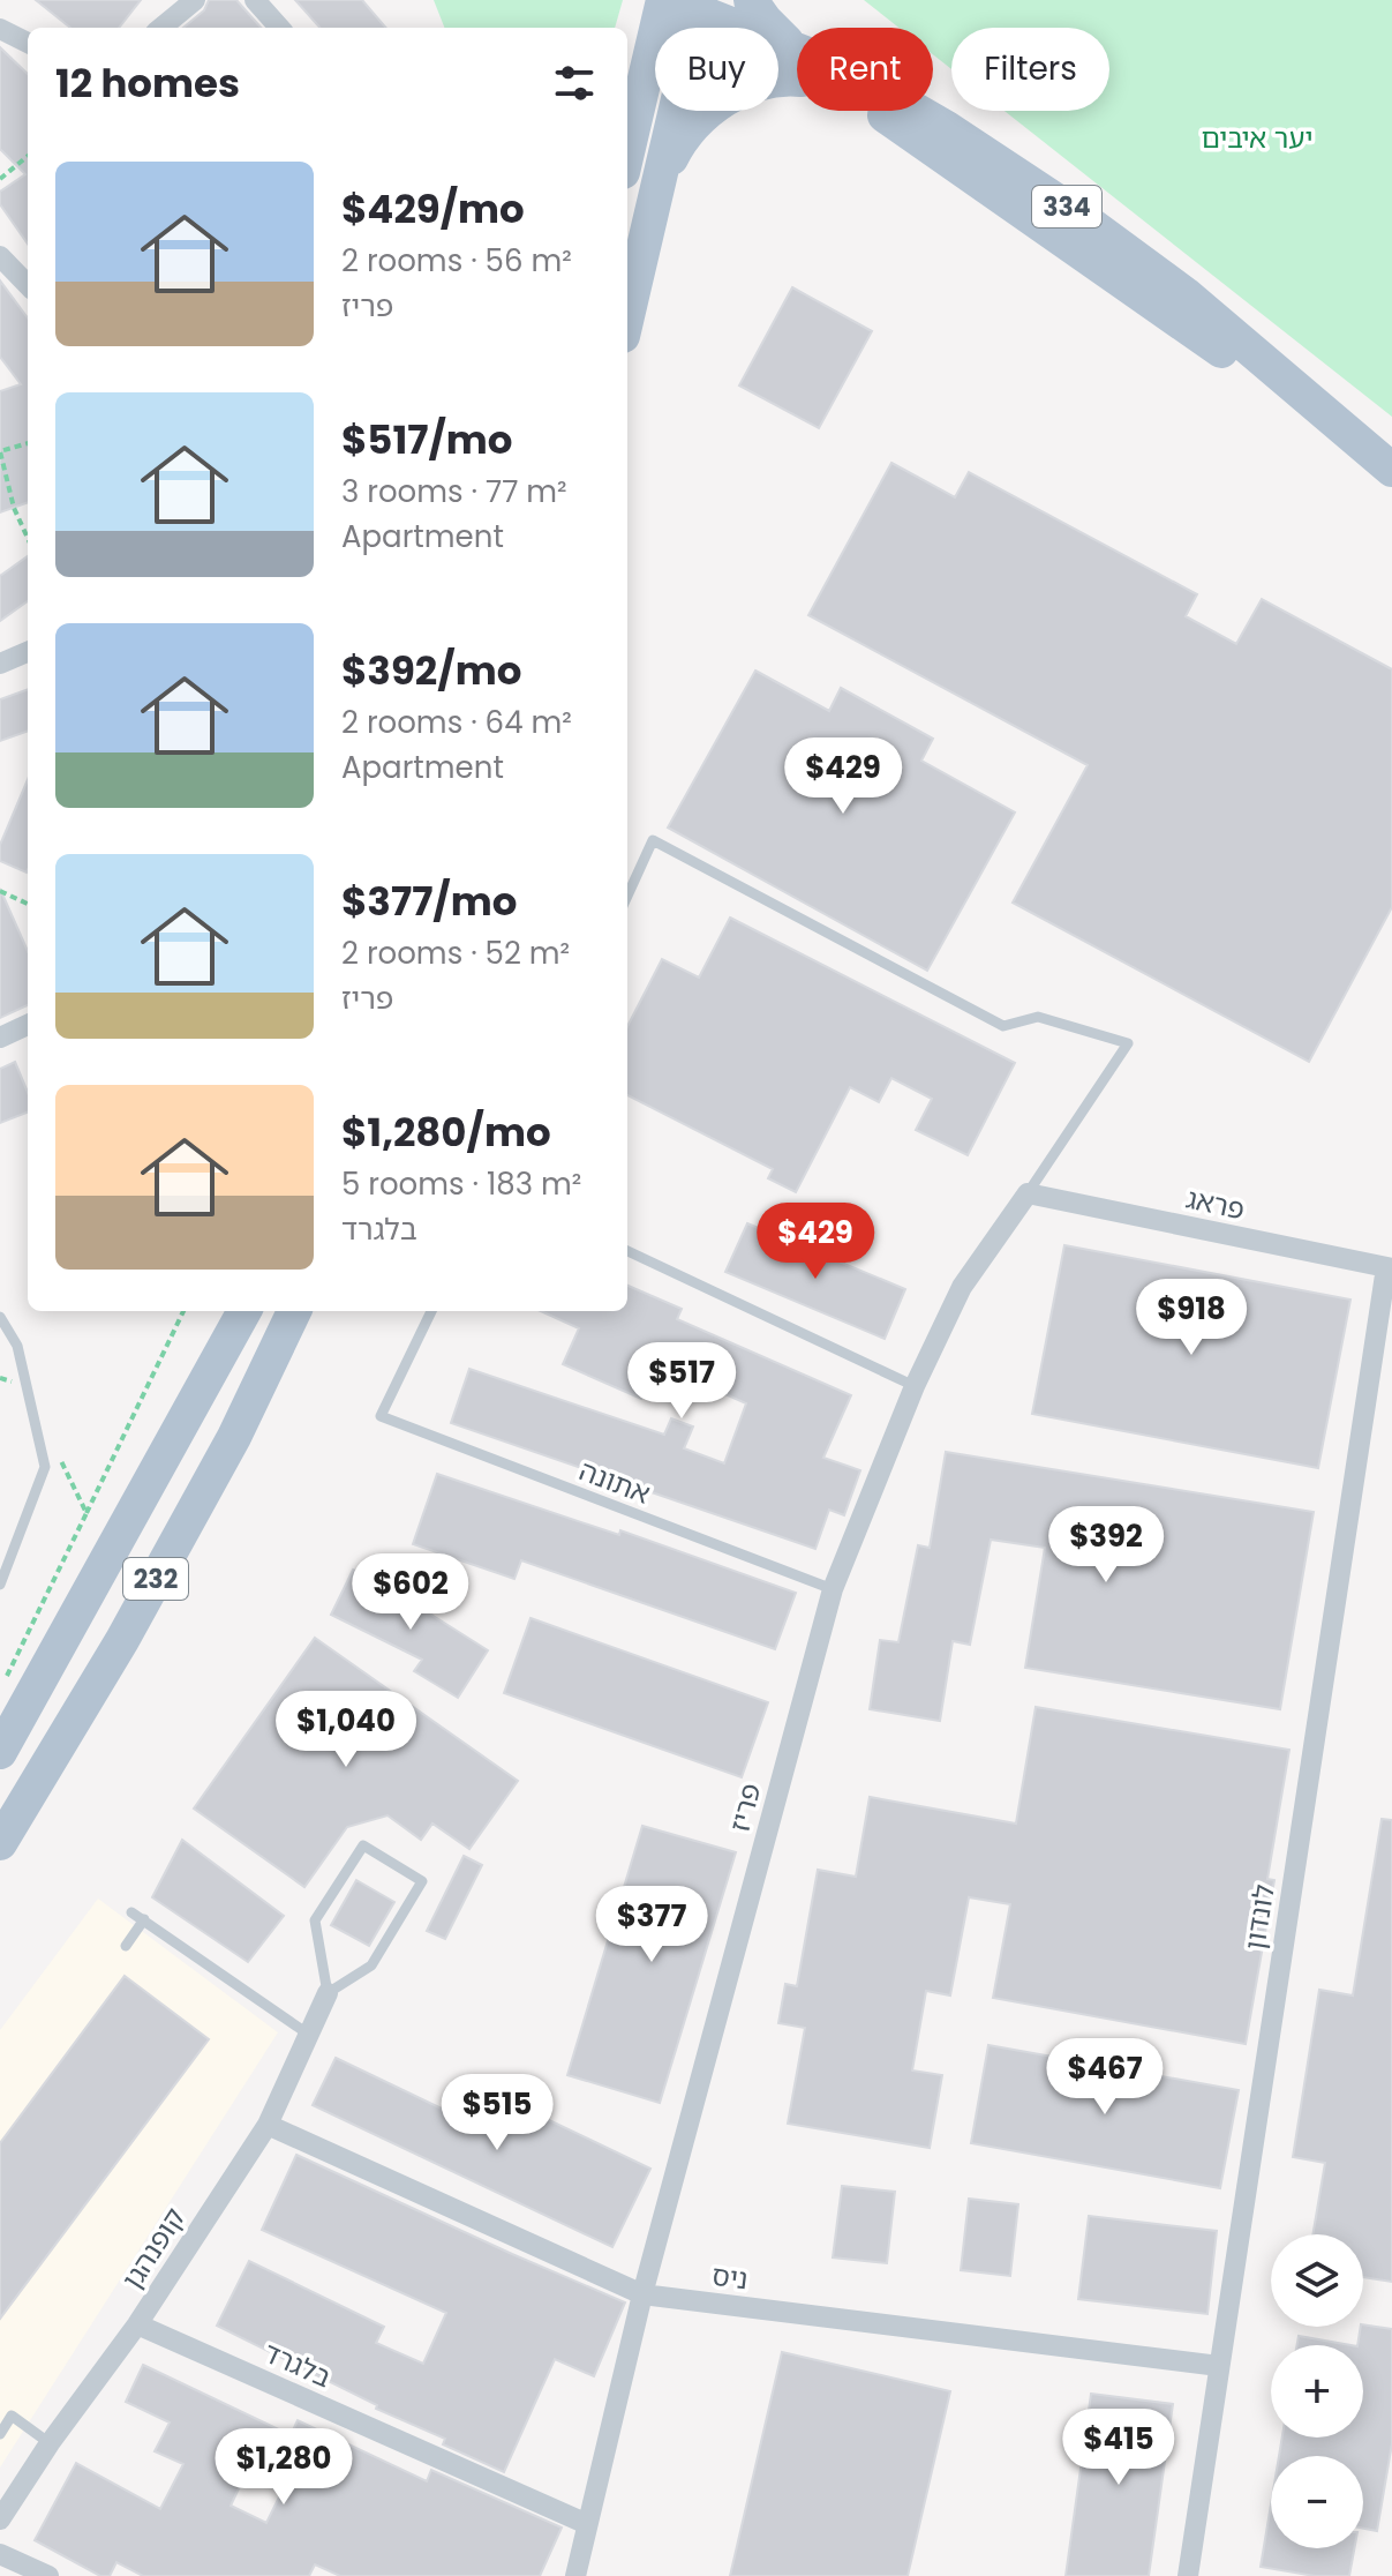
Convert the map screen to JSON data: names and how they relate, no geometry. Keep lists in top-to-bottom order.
{
  "streets": {
    "main road": ["334", "232"],
    "street": [
      "פראג",
      "פריז",
      "לונדון",
      "קופנהגן",
      "ניס",
      "בלגרד"
    ],
    "lane": ["אתונה"]
  },
  "crossings": [
    ["פראג", "פריז"],
    ["פראג", "לונדון"],
    ["אתונה", "פריז"],
    ["פריז", "ניס"],
    ["פריז", "בלגרד"],
    ["לונדון", "ניס"],
    ["קופנהגן", "ניס"],
    ["קופנהגן", "בלגרד"]
  ],
  "parks": ["יער איבים"],
  "page": {
    "chip": ["Buy", "Rent", "Filters"],
    "heading": "12 homes",
    "list": [
      {
        "name": "$429/mo",
        "note": "2 rooms · 56 m² · פריז"
      },
      {
        "name": "$517/mo",
        "note": "3 rooms · 77 m² · Apartment"
      },
      {
        "name": "$392/mo",
        "note": "2 rooms · 64 m² · Apartment"
      },
      {
        "name": "$377/mo",
        "note": "2 rooms · 52 m² · פריז"
      },
      {
        "name": "$1,280/mo",
        "note": "5 rooms · 183 m² · בלגרד"
      }
    ],
    "price": [
      "$429",
      "$429",
      "$918",
      "$517",
      "$392",
      "$602",
      "$1,040",
      "$377",
      "$467",
      "$515",
      "$415",
      "$1,280"
    ],
    "map_buttons": ["+", "−"]
  }
}
